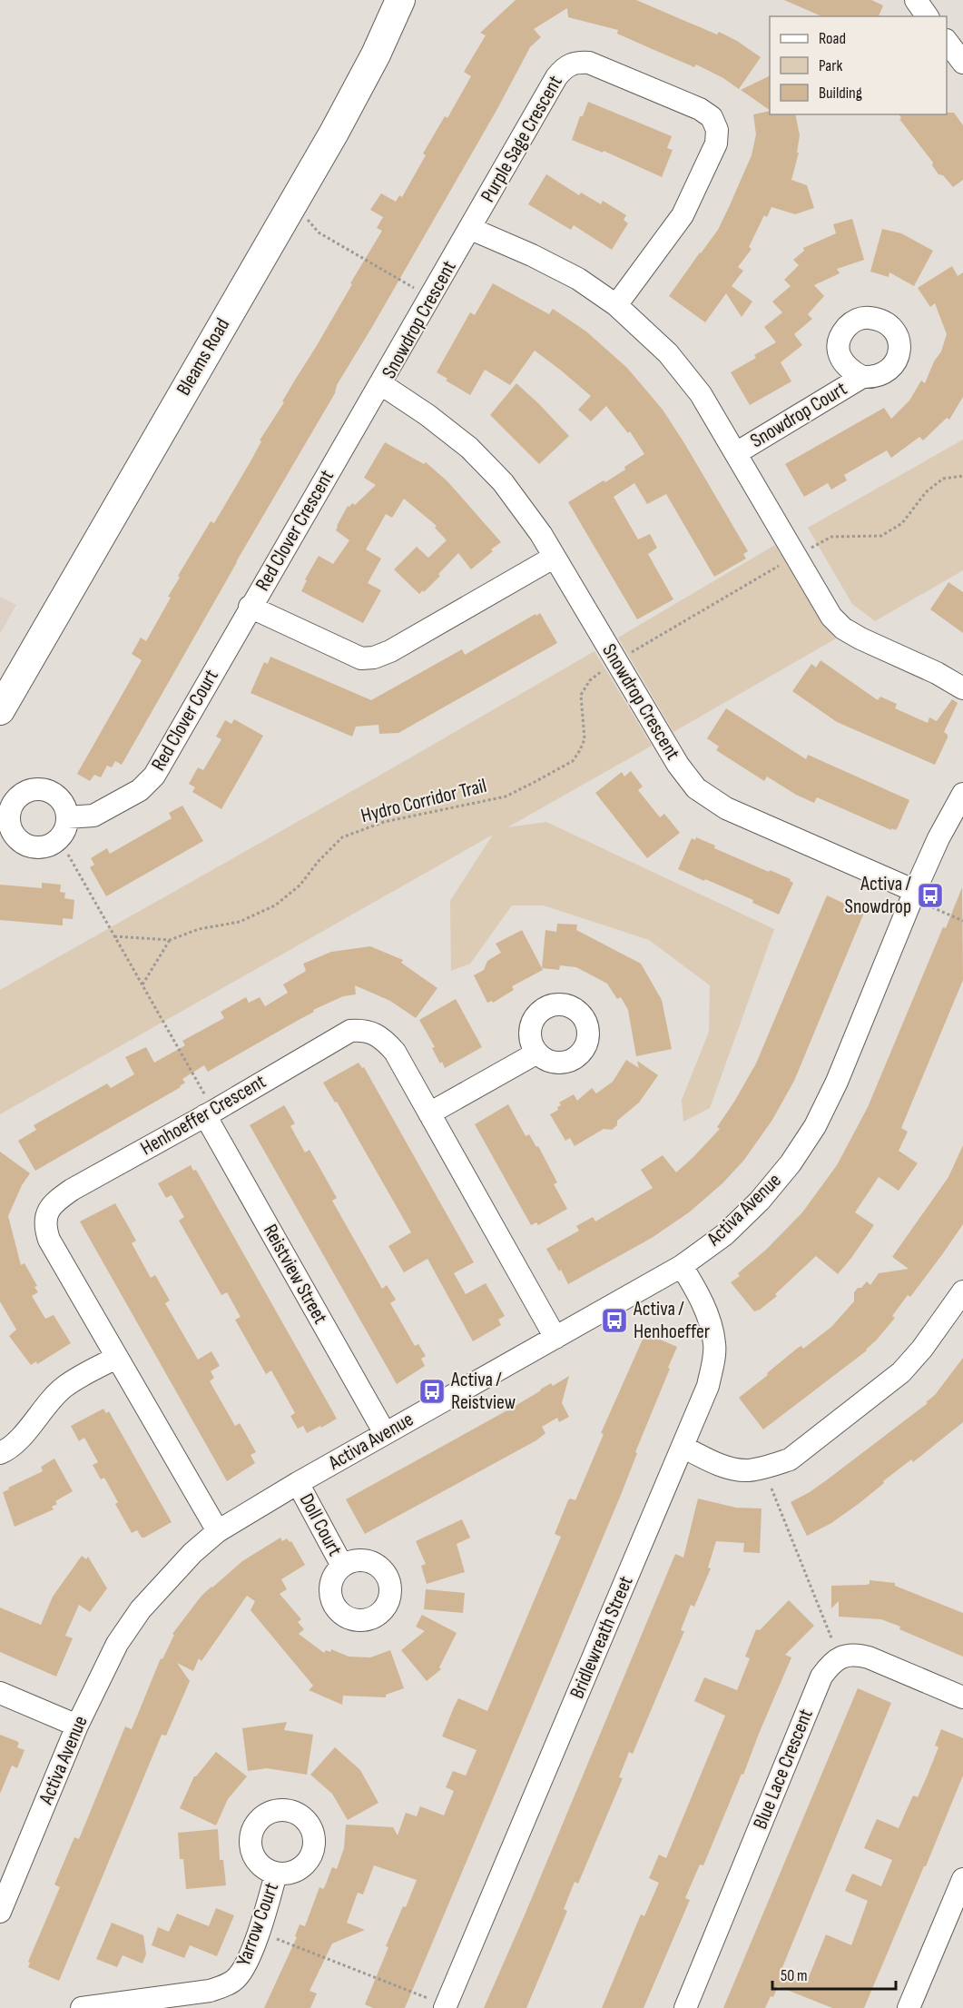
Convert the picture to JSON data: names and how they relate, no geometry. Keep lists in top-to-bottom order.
{
  "streets": {
    "main road": ["Bleams Road"],
    "street": [
      "Purple Sage Crescent",
      "Snowdrop Crescent",
      "Snowdrop Court",
      "Red Clover Crescent",
      "Red Clover Court",
      "Henhoeffer Crescent",
      "Activa Avenue",
      "Reistview Street",
      "Doll Court",
      "Bridlewreath Street",
      "Blue Lace Crescent",
      "Yarrow Court"
    ],
    "path": ["Hydro Corridor Trail"]
  },
  "crossings": [
    ["Purple Sage Crescent", "Snowdrop Crescent"],
    ["Snowdrop Crescent", "Red Clover Crescent"],
    ["Snowdrop Crescent", "Activa Avenue"],
    ["Red Clover Crescent", "Red Clover Court"],
    ["Henhoeffer Crescent", "Activa Avenue"],
    ["Henhoeffer Crescent", "Reistview Street"],
    ["Activa Avenue", "Reistview Street"],
    ["Activa Avenue", "Doll Court"],
    ["Activa Avenue", "Bridlewreath Street"]
  ],
  "places": {
    "bus stop": ["Activa / Snowdrop", "Activa / Henhoeffer", "Activa / Reistview"]
  },
  "legend": ["Road", "Park", "Building"],
  "scale_bar": "50 m"
}
